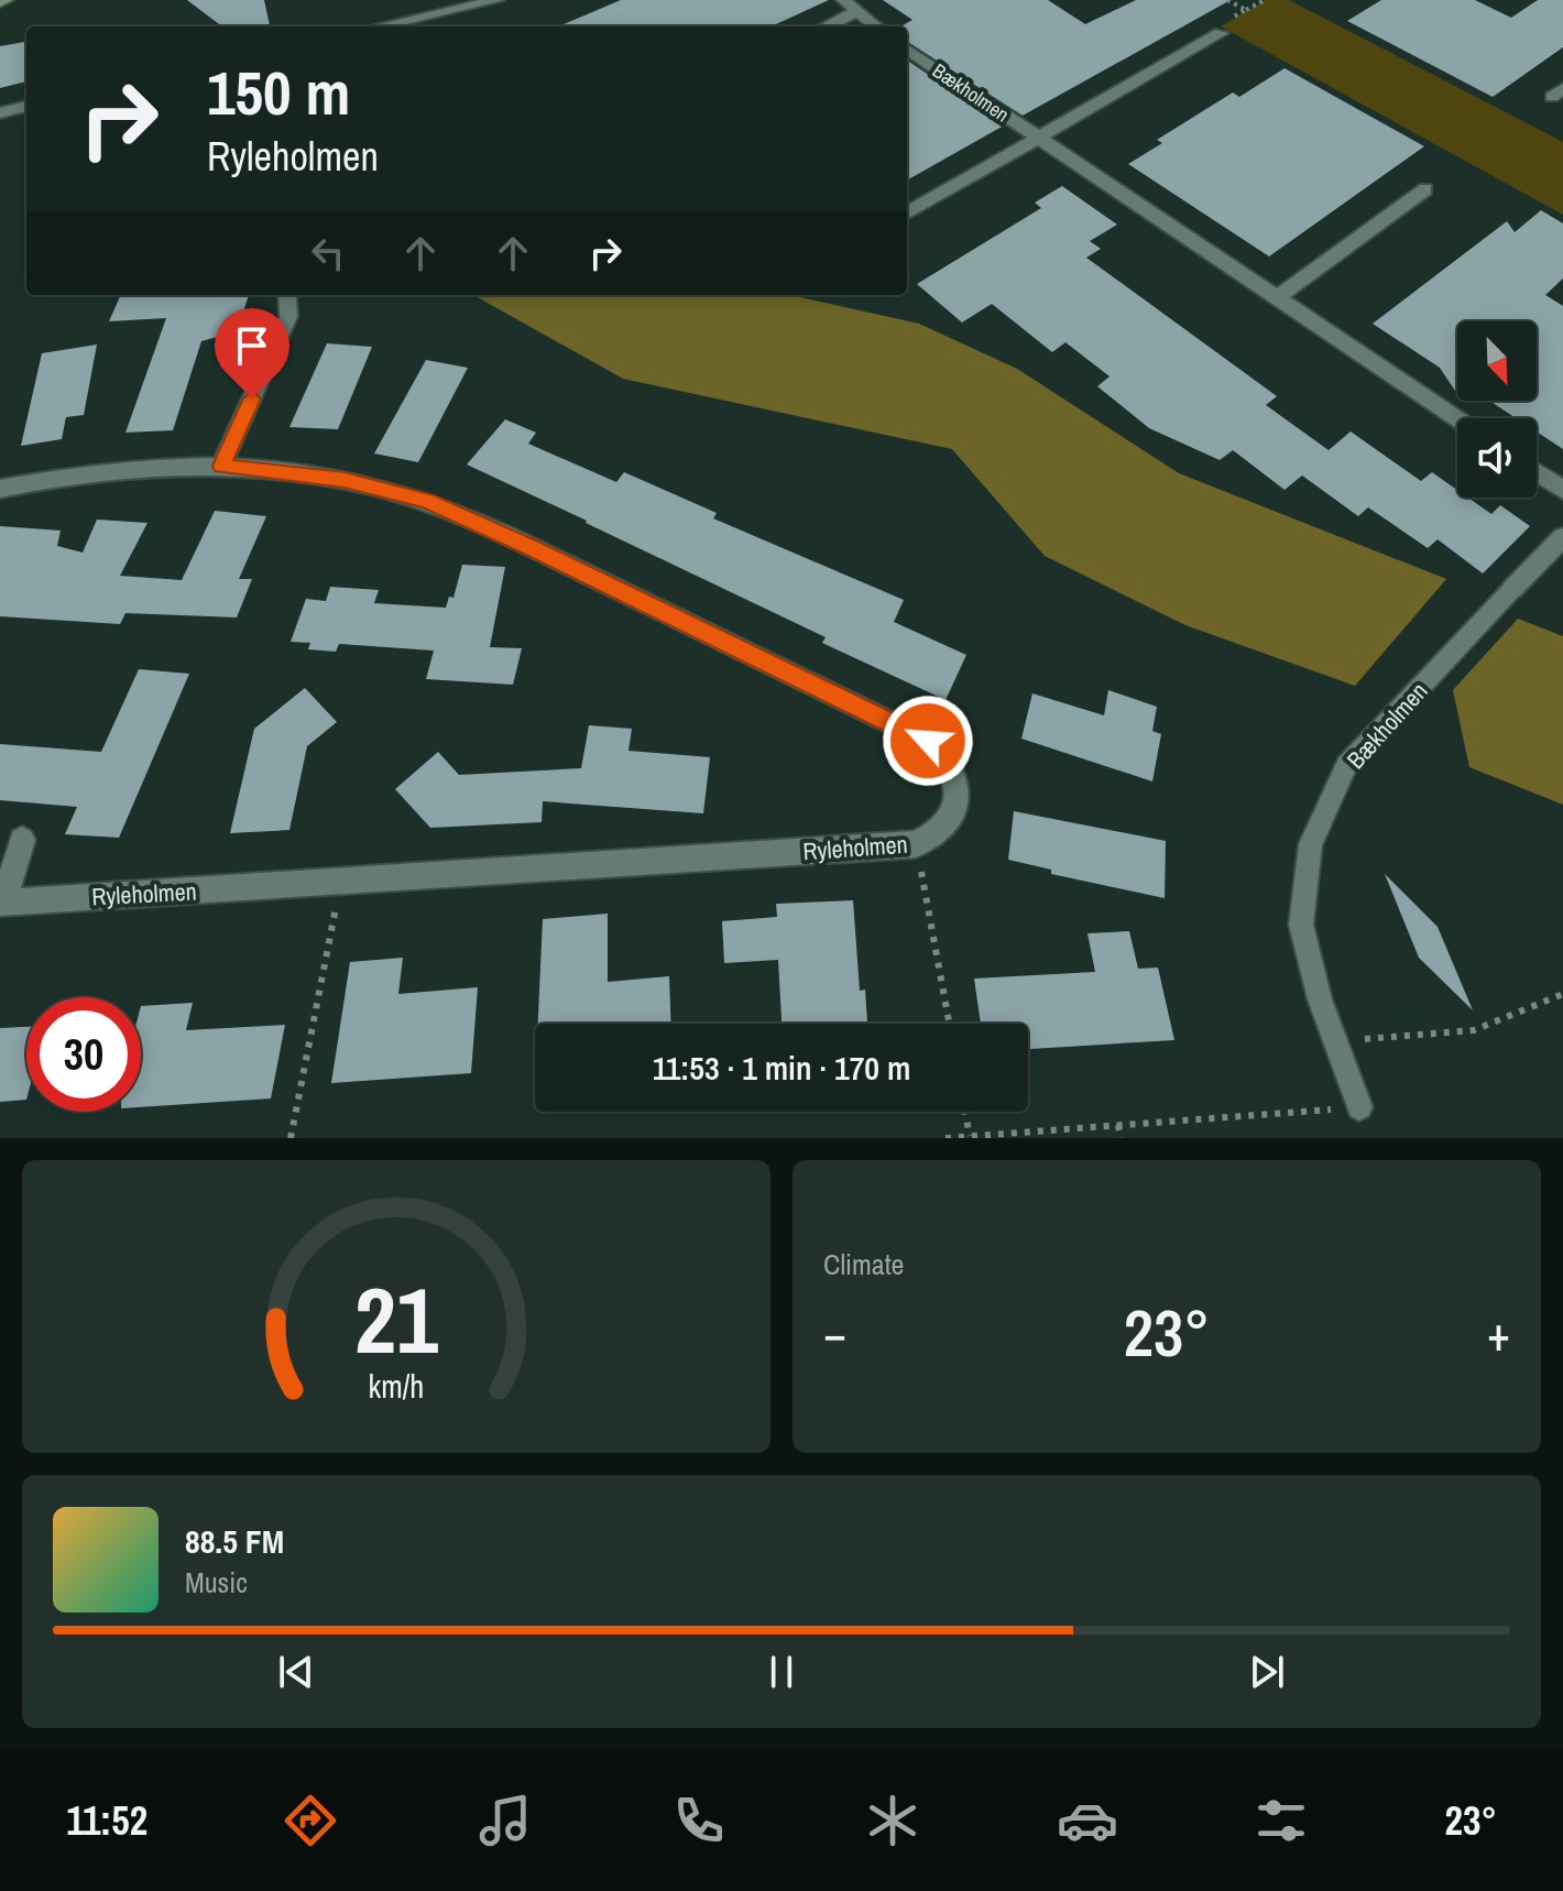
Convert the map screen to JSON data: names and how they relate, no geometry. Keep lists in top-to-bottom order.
{
  "streets": {
    "street": ["Bækholmen", "Ryleholmen"]
  },
  "north": "bottom right",
  "page": {
    "turn": ["150 m", "Ryleholmen"],
    "limit": "30",
    "trip": "11:53 · 1 min · 170 m",
    "tile": "Climate",
    "heat": ["−", "23°", "+"],
    "song": ["88.5 FM", "Music"],
    "tabs": ["11:52", "23°"],
    "gauge": ["21", "km/h"]
  }
}
